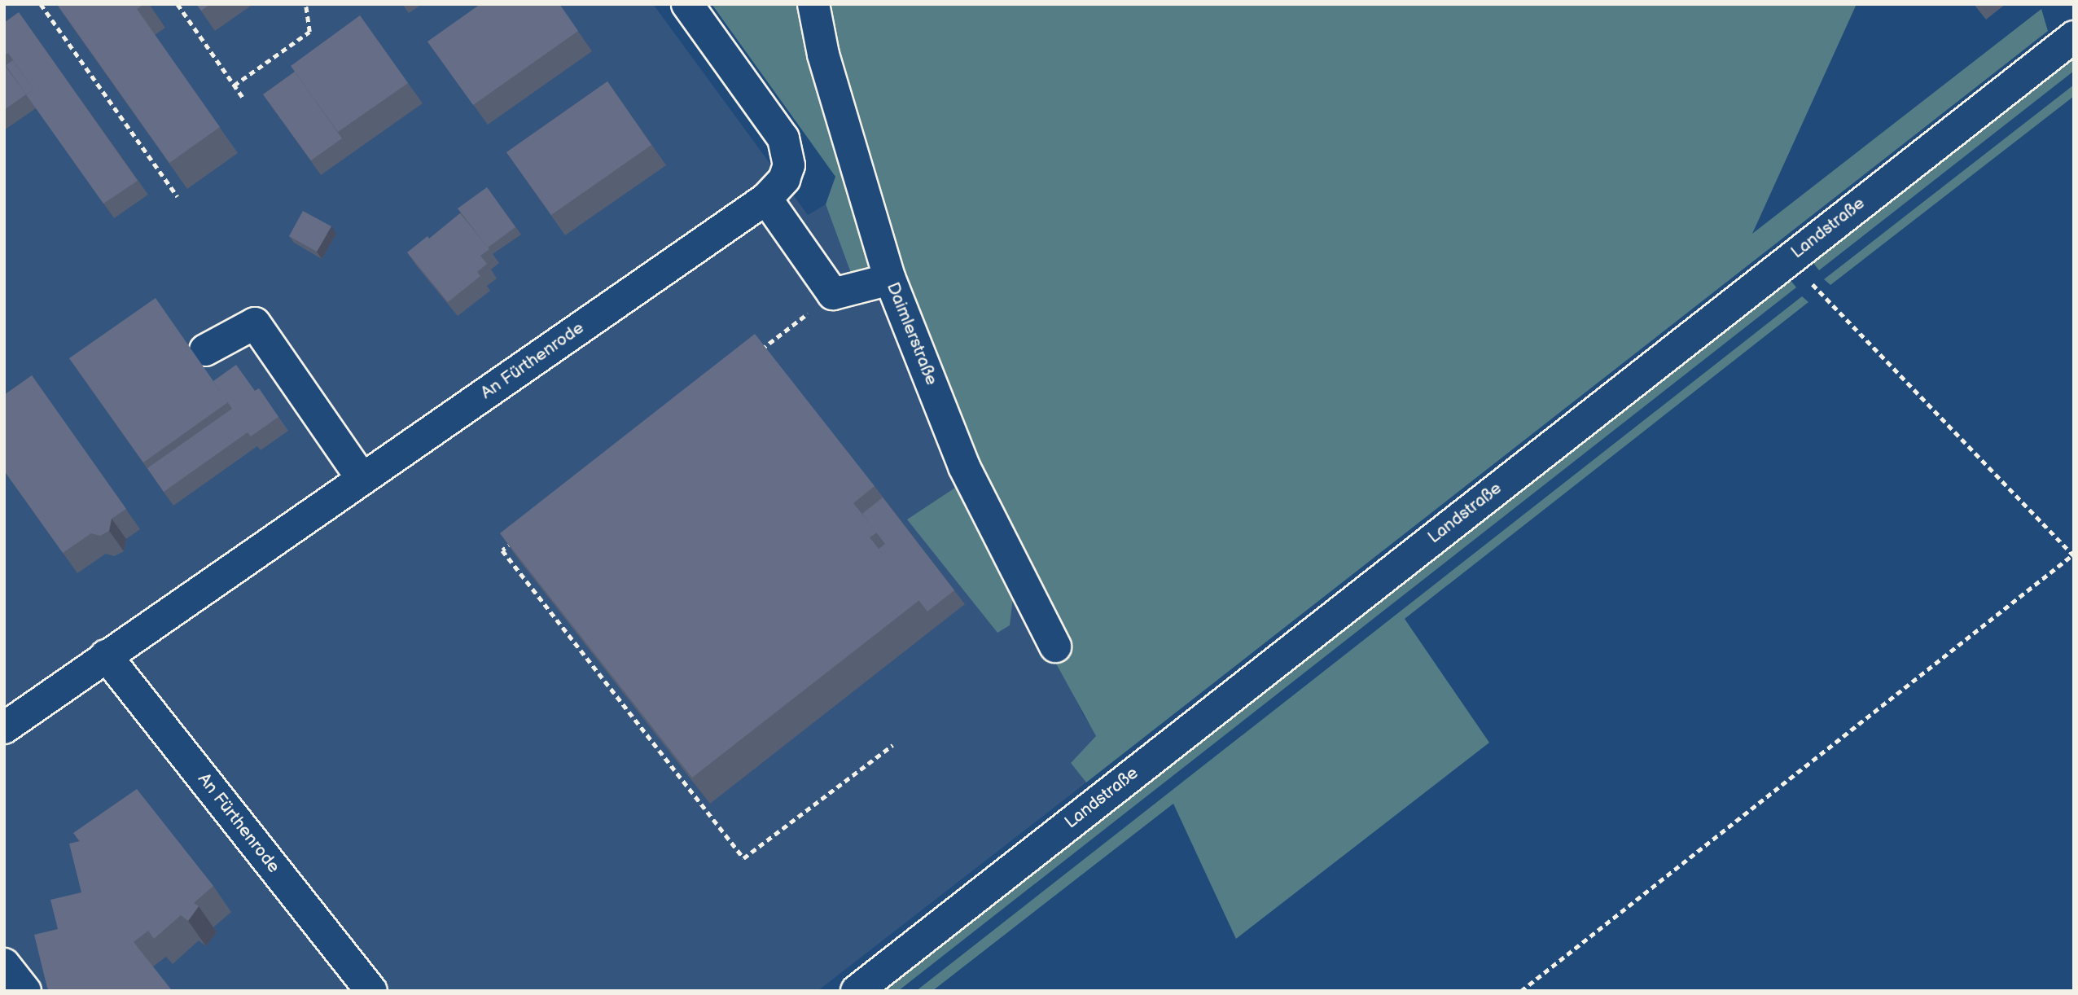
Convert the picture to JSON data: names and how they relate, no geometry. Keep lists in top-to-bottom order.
{
  "streets": {
    "street": ["Landstraße", "Daimlerstraße", "An Fürthenrode"]
  }
}
